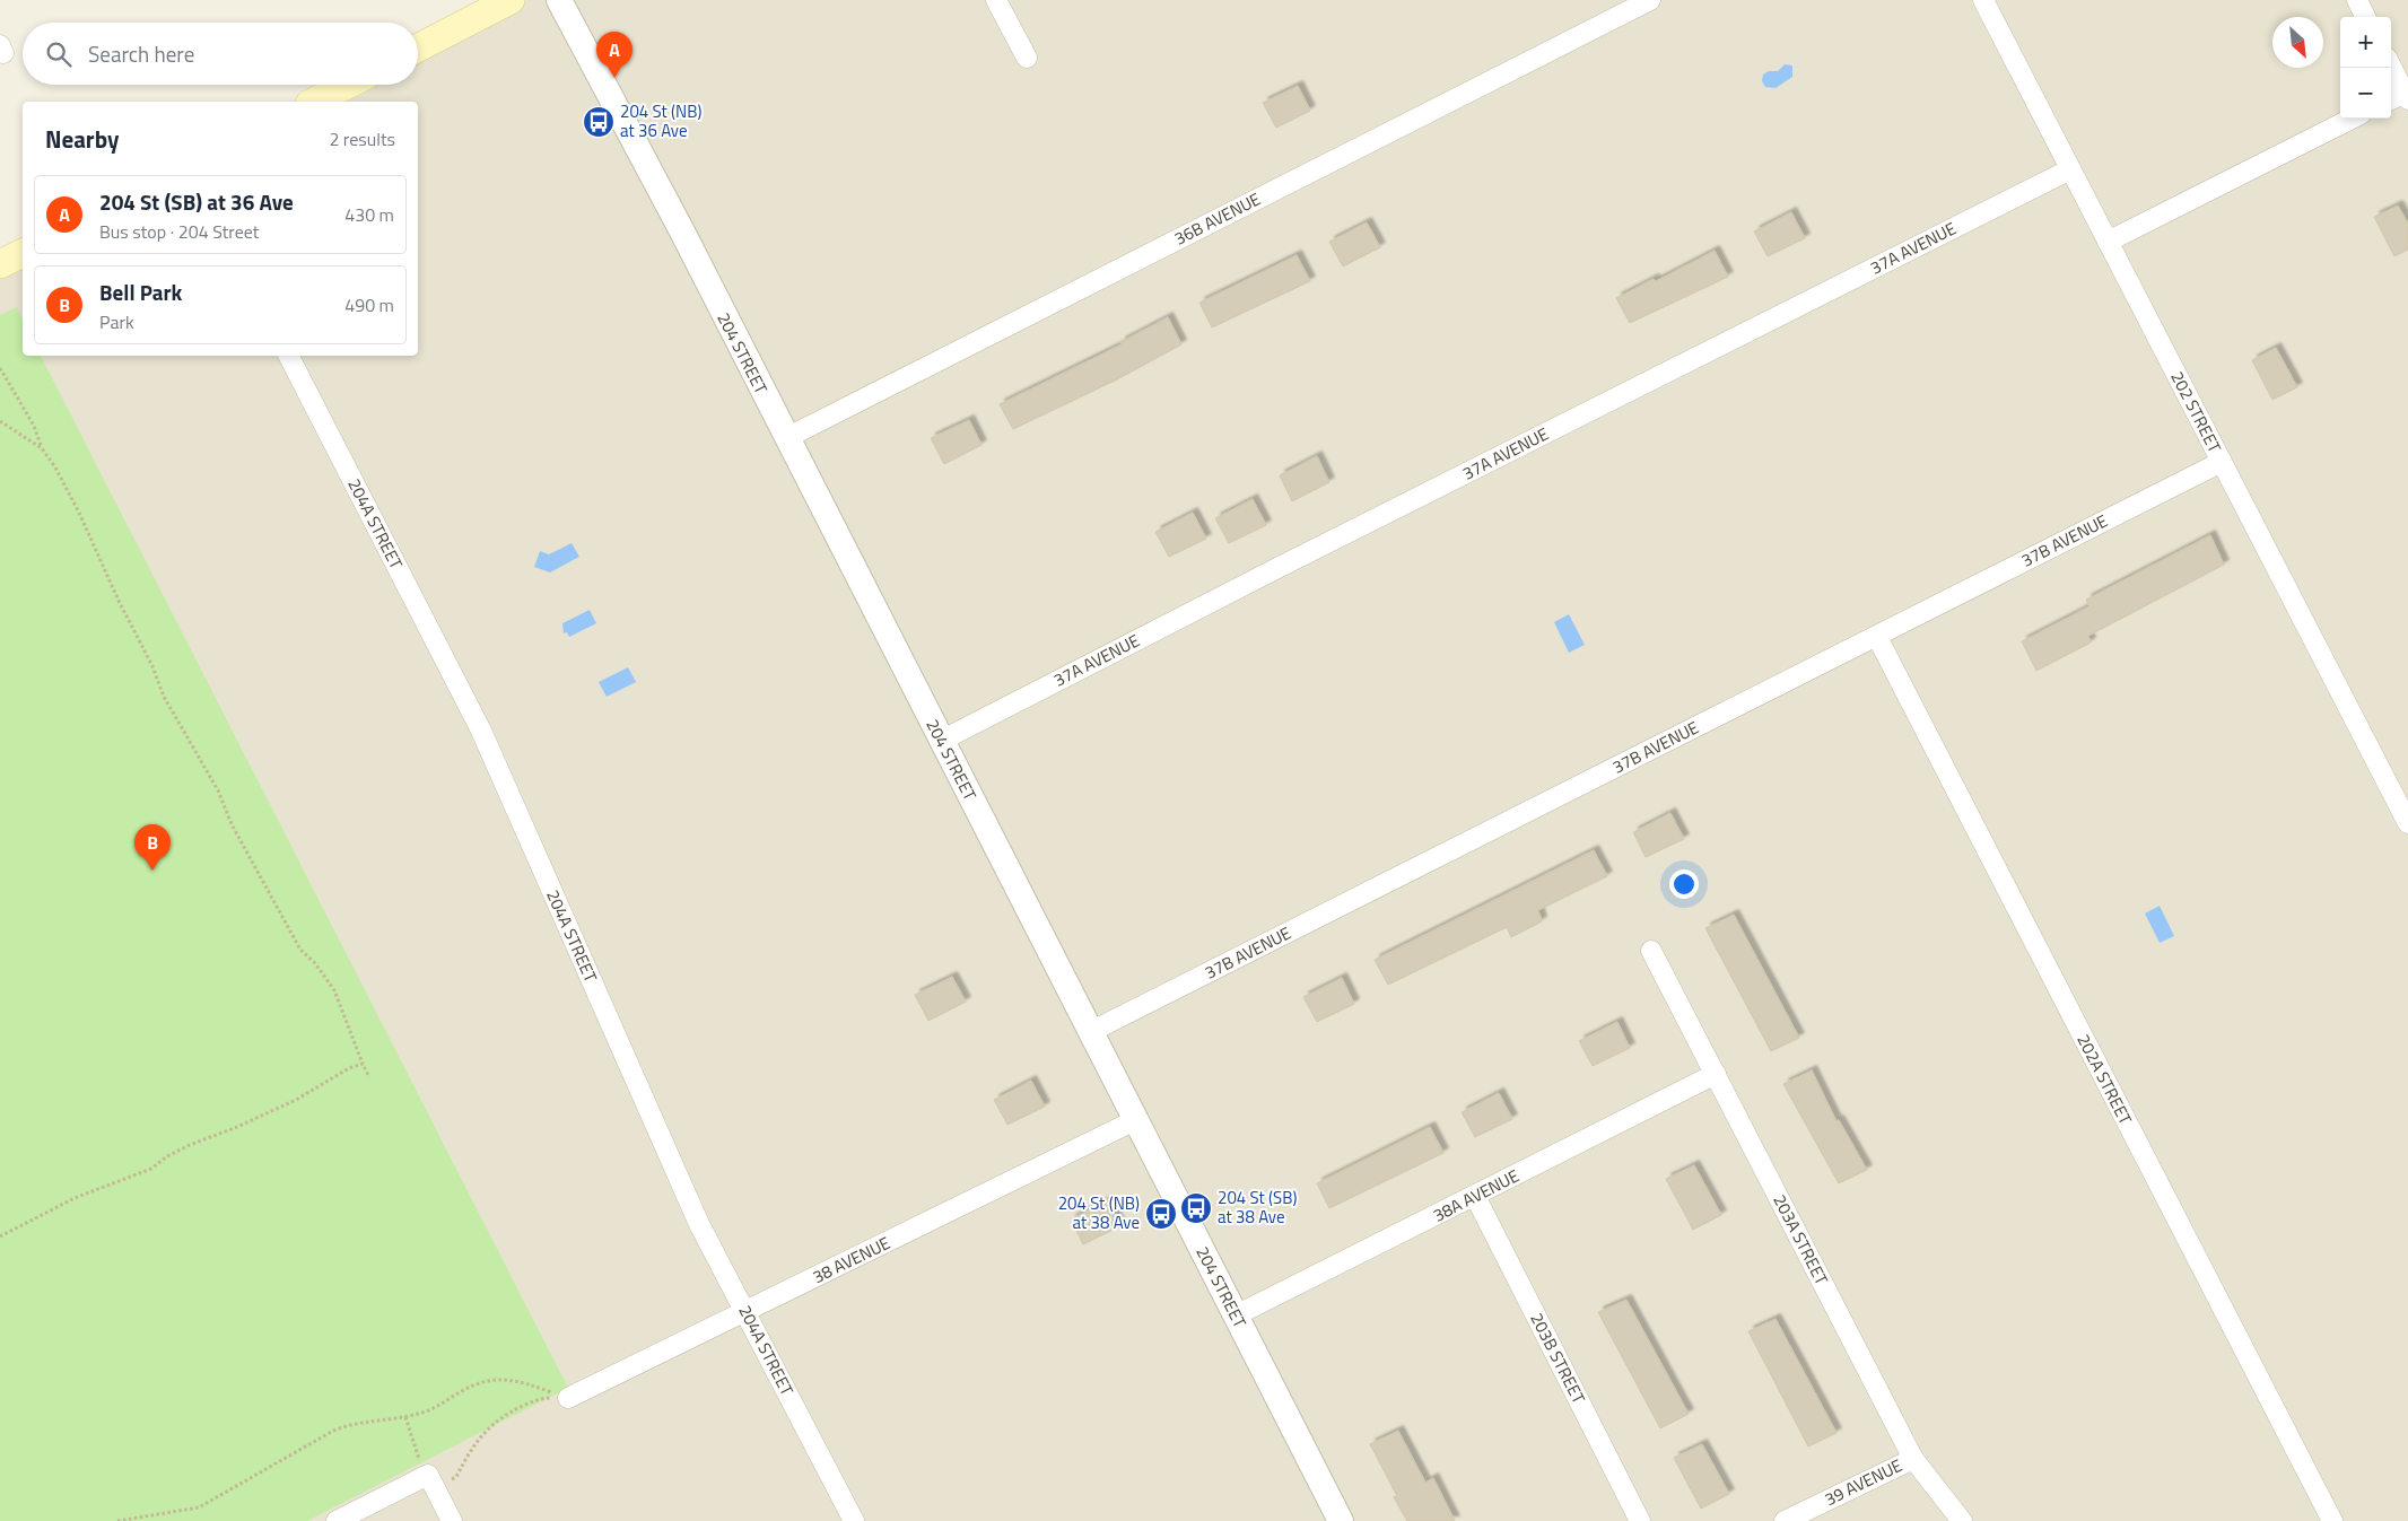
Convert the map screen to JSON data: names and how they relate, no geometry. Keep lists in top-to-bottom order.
{
  "streets": {
    "street": [
      "36B AVENUE",
      "37A AVENUE",
      "204 STREET",
      "202 STREET",
      "204A STREET",
      "37B AVENUE",
      "202A STREET",
      "38A AVENUE",
      "203A STREET",
      "38 AVENUE",
      "203B STREET",
      "39 AVENUE"
    ]
  },
  "crossings": [
    ["36B AVENUE", "204 STREET"],
    ["37A AVENUE", "204 STREET"],
    ["37A AVENUE", "202 STREET"],
    ["204 STREET", "37B AVENUE"],
    ["204 STREET", "38A AVENUE"],
    ["204 STREET", "38 AVENUE"],
    ["202 STREET", "37B AVENUE"],
    ["204A STREET", "38 AVENUE"],
    ["37B AVENUE", "202A STREET"],
    ["38A AVENUE", "203A STREET"],
    ["38A AVENUE", "203B STREET"],
    ["203A STREET", "39 AVENUE"]
  ],
  "places": {
    "bus stop": ["204 St (NB) at 36 Ave", "204 St (SB) at 38 Ave", "204 St (NB) at 38 Ave"]
  },
  "north": "bottom right",
  "page": {
    "map_buttons": ["+", "−"],
    "search": "Search here",
    "pins": ["A", "B"],
    "heading": ["Nearby", "2 results"],
    "list": [
      {
        "mark": "A",
        "name": "204 St (SB) at 36 Ave",
        "note": "Bus stop · 204 Street",
        "value": "430 m"
      },
      {
        "mark": "B",
        "name": "Bell Park",
        "note": "Park",
        "value": "490 m"
      }
    ]
  }
}
